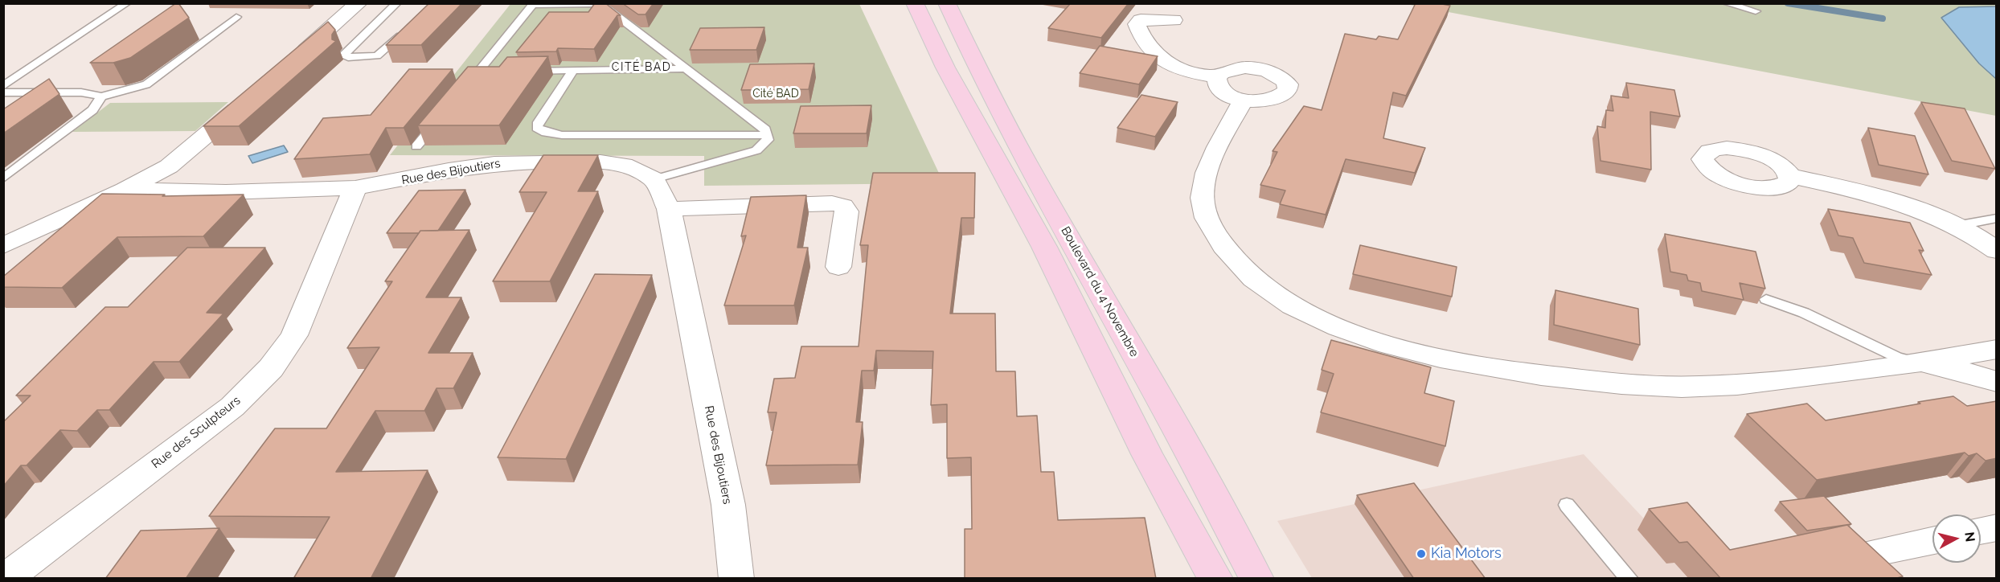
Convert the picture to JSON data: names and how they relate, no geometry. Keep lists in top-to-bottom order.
{
  "streets": {
    "main road": ["Boulevard du 4 Novembre"],
    "street": ["Rue des Bijoutiers", "Rue des Sculpteurs"]
  },
  "crossings": [
    ["Rue des Bijoutiers", "Rue des Sculpteurs"]
  ],
  "districts": ["CITÉ BAD"],
  "parks": ["Cité BAD"],
  "places": ["Kia Motors"],
  "north": "right"
}
